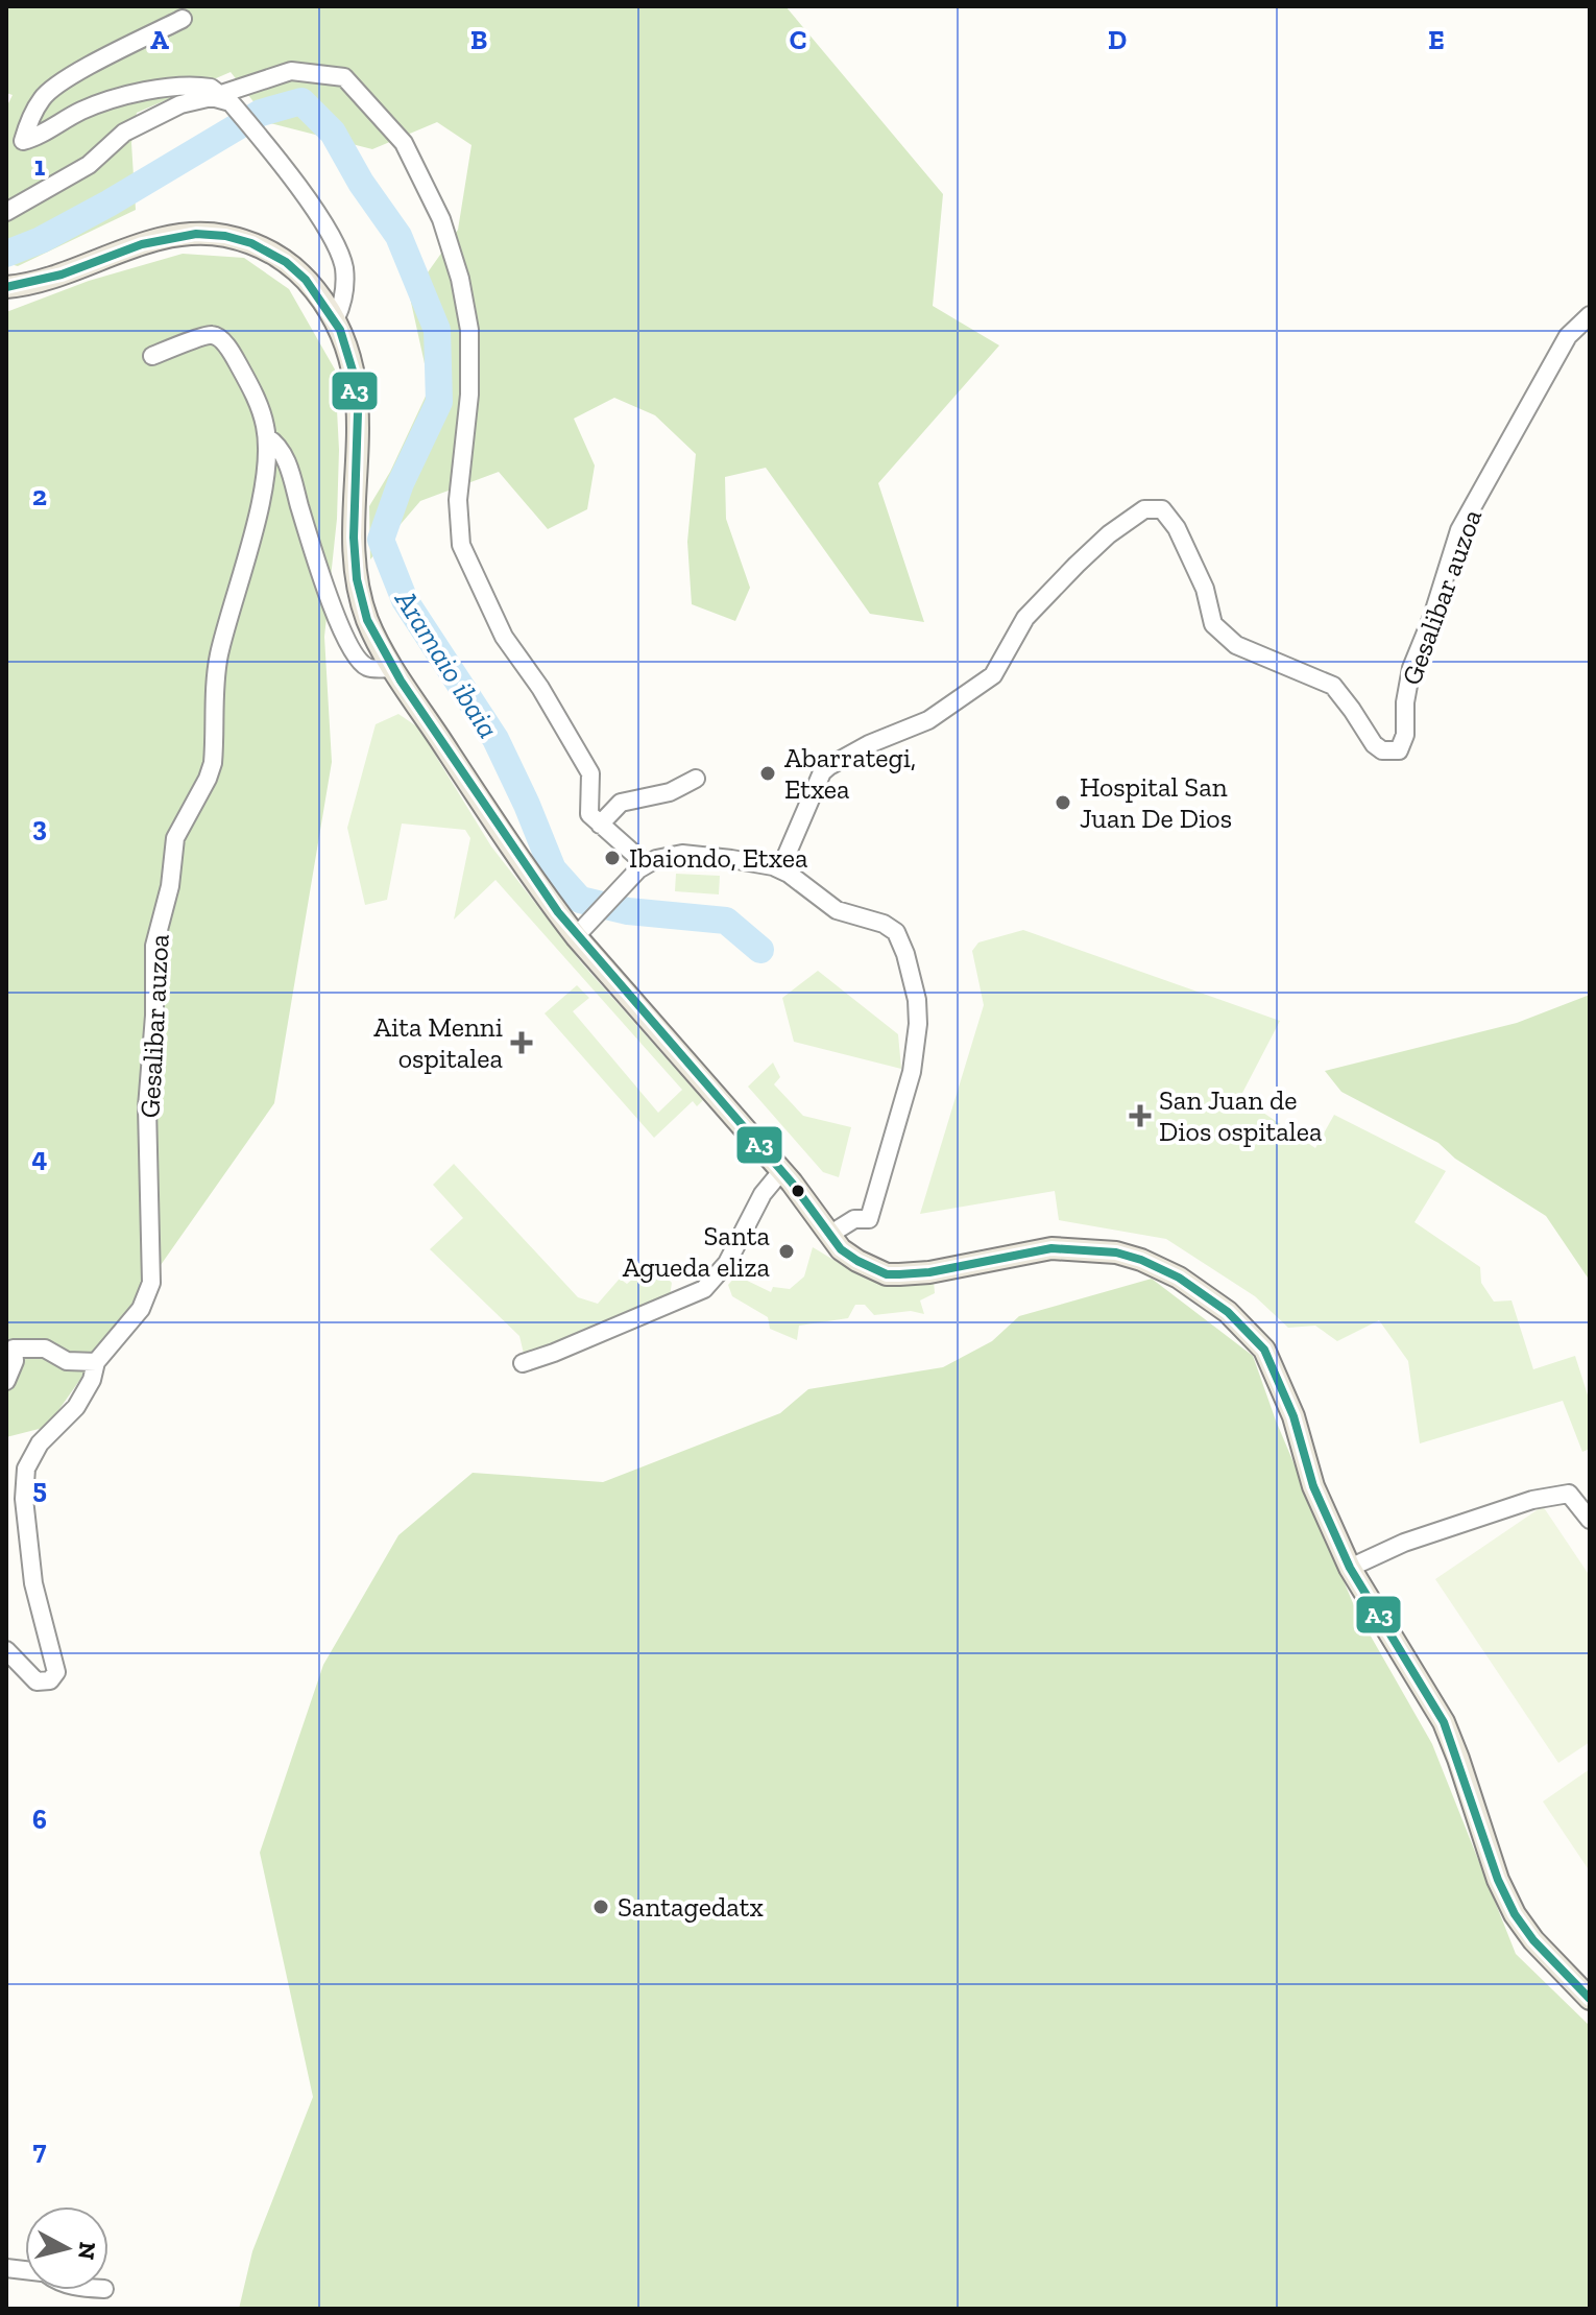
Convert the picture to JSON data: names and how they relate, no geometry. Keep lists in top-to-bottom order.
{
  "streets": {
    "street": ["Gesalibar auzoa"]
  },
  "water": ["Aramaio ibaia"],
  "places": {
    "other": [
      "Abarrategi, Etxea",
      "Hospital San Juan De Dios",
      "Ibaiondo, Etxea",
      "Santa Agueda eliza",
      "Santagedatx"
    ],
    "health": ["Aita Menni ospitalea", "San Juan de Dios ospitalea"]
  },
  "lines": ["transit line A3"],
  "north": "right",
  "grid": {
    "columns": [
      "A",
      "B",
      "C",
      "D",
      "E"
    ],
    "rows": [
      "1",
      "2",
      "3",
      "4",
      "5",
      "6",
      "7"
    ]
  }
}
